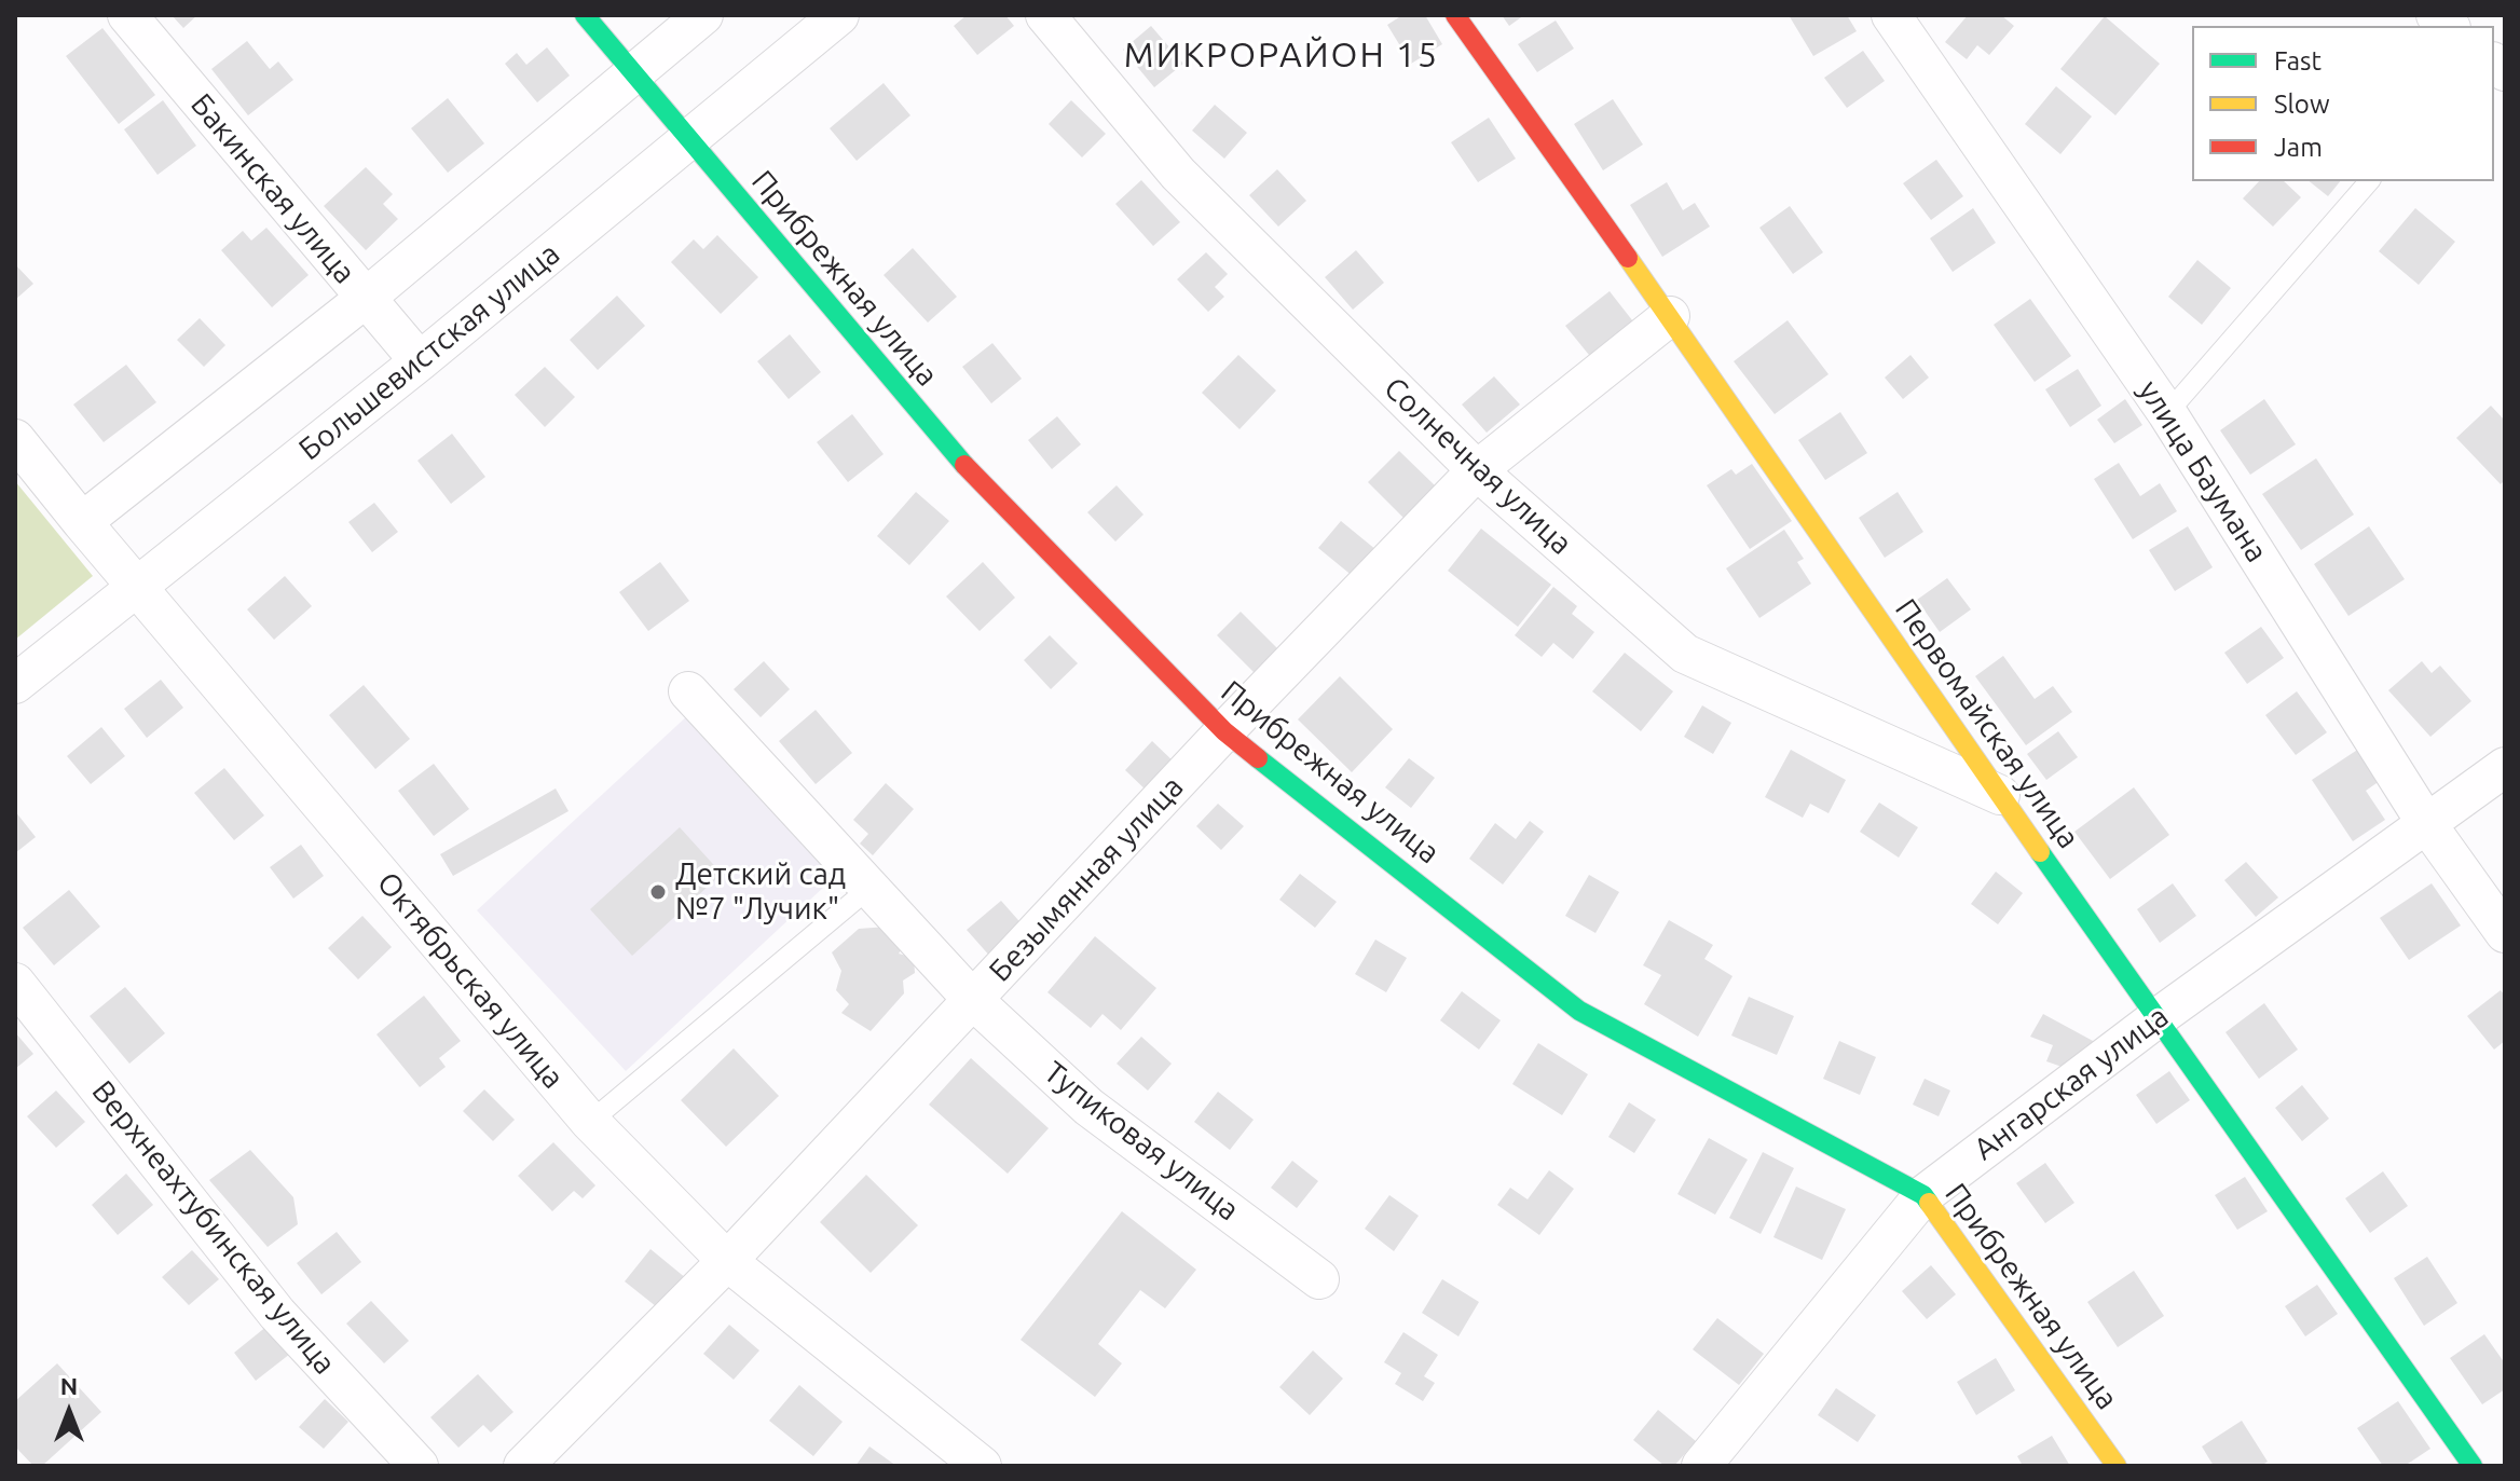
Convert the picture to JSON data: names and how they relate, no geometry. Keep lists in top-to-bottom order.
{
  "streets": {
    "street": [
      "Бакинская улица",
      "Прибрежная улица",
      "Большевистская улица",
      "Солнечная улица",
      "улица Баумана",
      "Первомайская улица",
      "Безымянная улица",
      "Октябрьская улица",
      "Ангарская улица",
      "Тупиковая улица",
      "Верхнеахтубинская улица"
    ]
  },
  "crossings": [
    ["Бакинская улица", "Большевистская улица"],
    ["Прибрежная улица", "Большевистская улица"],
    ["Прибрежная улица", "Безымянная улица"],
    ["Прибрежная улица", "Ангарская улица"],
    ["Большевистская улица", "Октябрьская улица"],
    ["Солнечная улица", "Первомайская улица"],
    ["Солнечная улица", "Безымянная улица"],
    ["улица Баумана", "Ангарская улица"],
    ["Первомайская улица", "Безымянная улица"],
    ["Первомайская улица", "Ангарская улица"],
    ["Безымянная улица", "Октябрьская улица"],
    ["Безымянная улица", "Тупиковая улица"]
  ],
  "districts": ["МИКРОРАЙОН 15"],
  "places": ["Детский сад №7 \"Лучик\""],
  "legend": ["Fast", "Slow", "Jam"],
  "north": "top"
}
